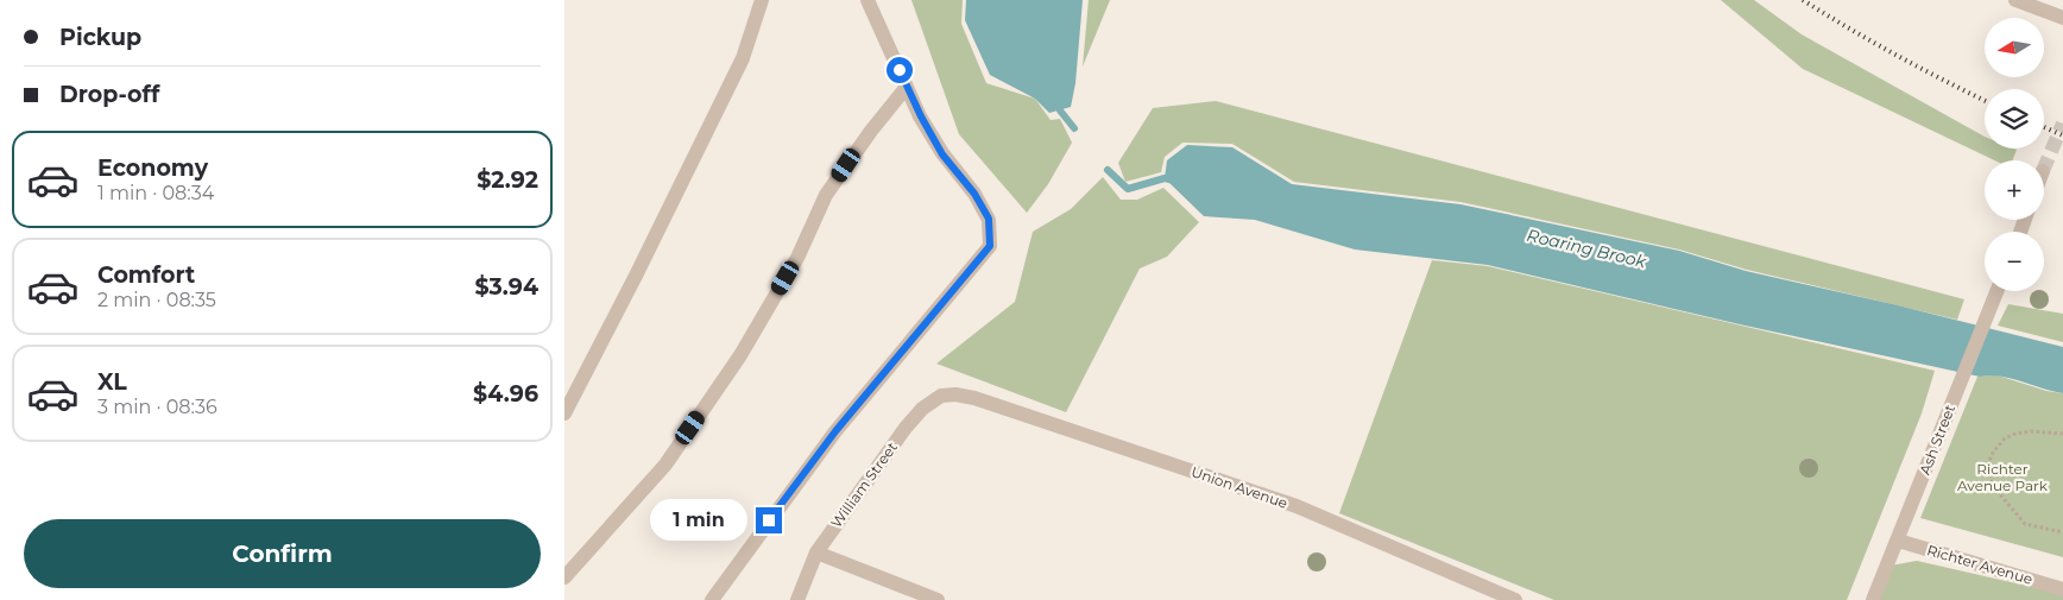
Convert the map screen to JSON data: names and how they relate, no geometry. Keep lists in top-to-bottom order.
{
  "streets": {
    "street": [
      "Ash Street",
      "William Street",
      "Union Avenue",
      "Richter Avenue"
    ]
  },
  "crossings": [
    ["Ash Street", "Richter Avenue"],
    ["William Street", "Union Avenue"]
  ],
  "water": ["Roaring Brook"],
  "parks": ["Richter Avenue Park"],
  "north": "left",
  "page": {
    "banner": ["Pickup", "Drop-off"],
    "map_buttons": ["+", "−"],
    "list": [
      {
        "name": "Economy",
        "note": "1 min · 08:34",
        "value": "$2.92"
      },
      {
        "name": "Comfort",
        "note": "2 min · 08:35",
        "value": "$3.94"
      },
      {
        "name": "XL",
        "note": "3 min · 08:36",
        "value": "$4.96"
      }
    ],
    "bubble": "1 min",
    "buttons": "Confirm"
  }
}
